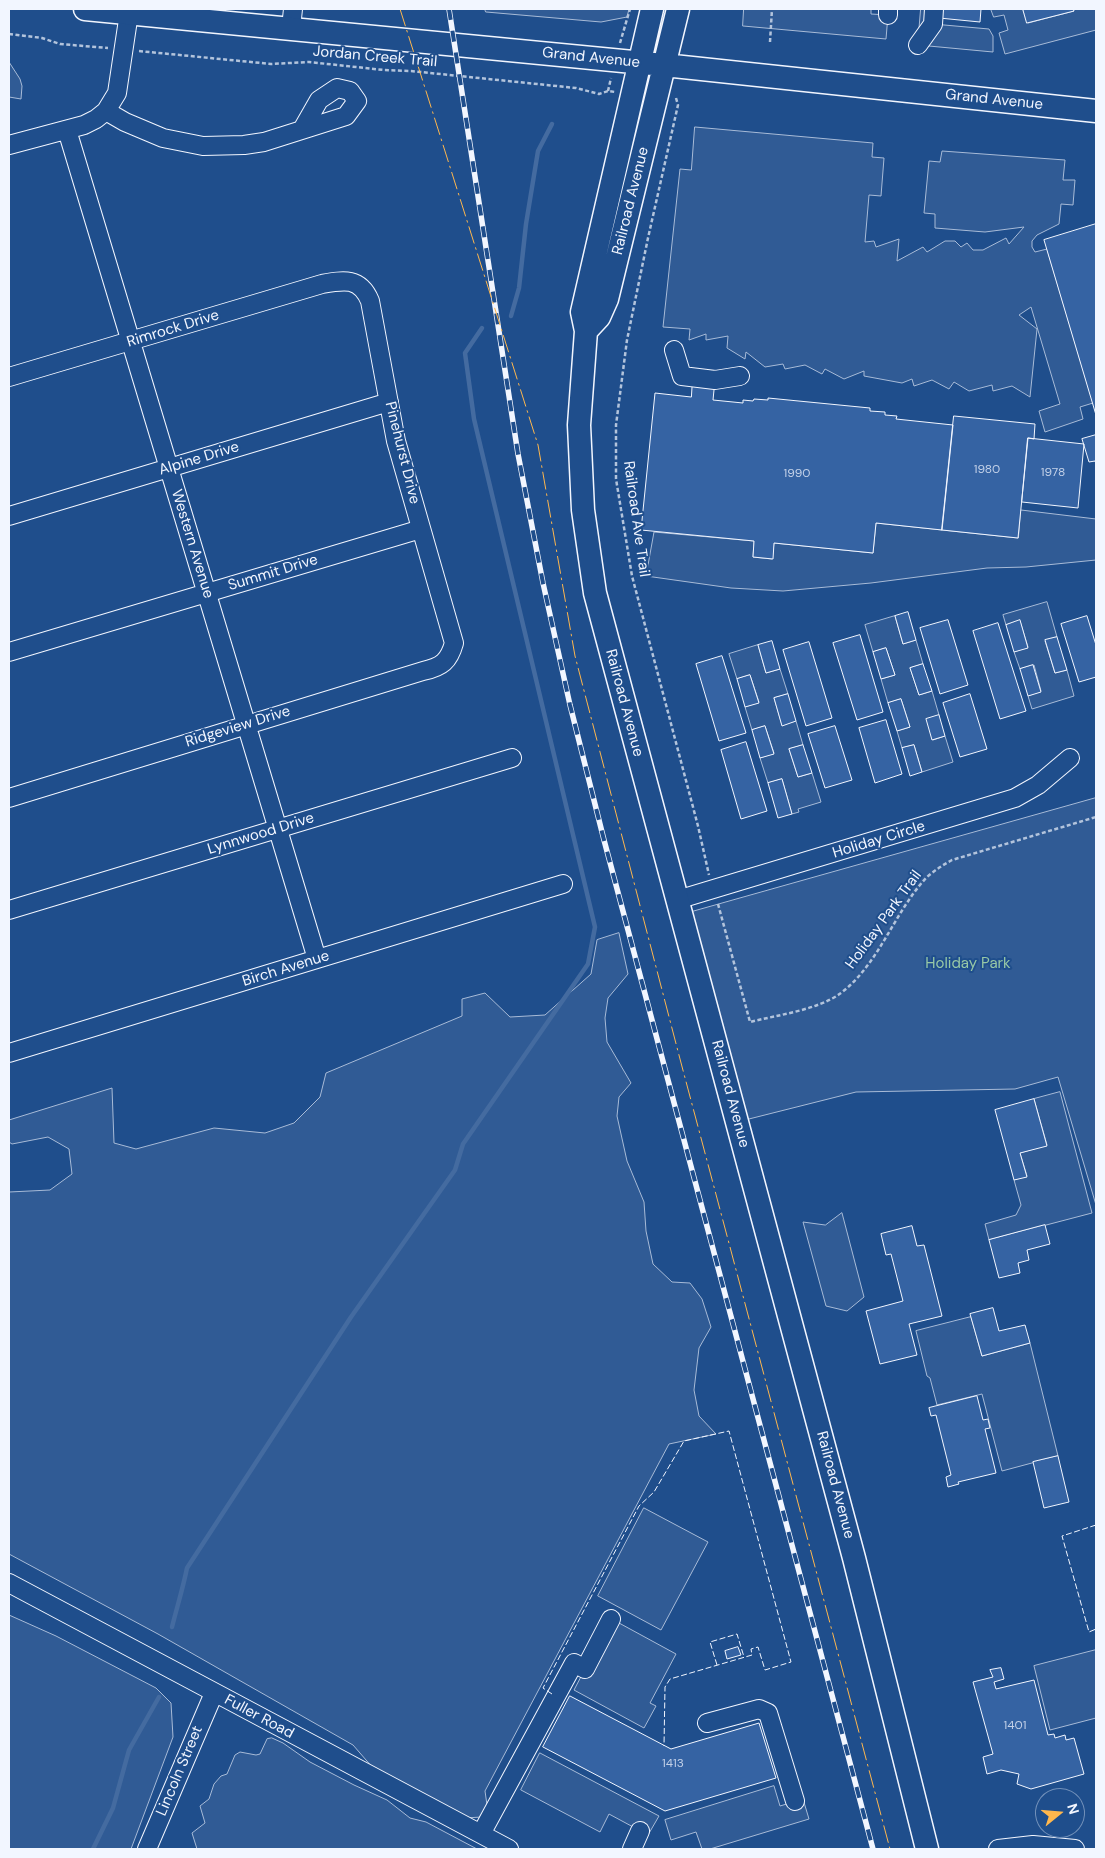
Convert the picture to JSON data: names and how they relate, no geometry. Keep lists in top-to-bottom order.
{
  "streets": {
    "main road": ["Grand Avenue", "Railroad Avenue"],
    "street": [
      "Rimrock Drive",
      "Pinehurst Drive",
      "Alpine Drive",
      "Western Avenue",
      "Summit Drive",
      "Ridgeview Drive",
      "Lynnwood Drive",
      "Holiday Circle",
      "Birch Avenue",
      "Fuller Road",
      "Lincoln Street"
    ],
    "path": ["Jordan Creek Trail", "Railroad Ave Trail", "Holiday Park Trail"]
  },
  "crossings": [
    ["Grand Avenue", "Railroad Avenue"],
    ["Railroad Avenue", "Holiday Circle"],
    ["Rimrock Drive", "Pinehurst Drive"],
    ["Rimrock Drive", "Western Avenue"],
    ["Pinehurst Drive", "Alpine Drive"],
    ["Pinehurst Drive", "Summit Drive"],
    ["Pinehurst Drive", "Ridgeview Drive"],
    ["Alpine Drive", "Western Avenue"],
    ["Western Avenue", "Summit Drive"],
    ["Western Avenue", "Ridgeview Drive"],
    ["Western Avenue", "Lynnwood Drive"],
    ["Western Avenue", "Birch Avenue"],
    ["Fuller Road", "Lincoln Street"]
  ],
  "parks": ["Holiday Park"],
  "house_numbers": [
    "1980",
    "1978",
    "1990",
    "1401",
    "1413"
  ],
  "north": "right"
}
